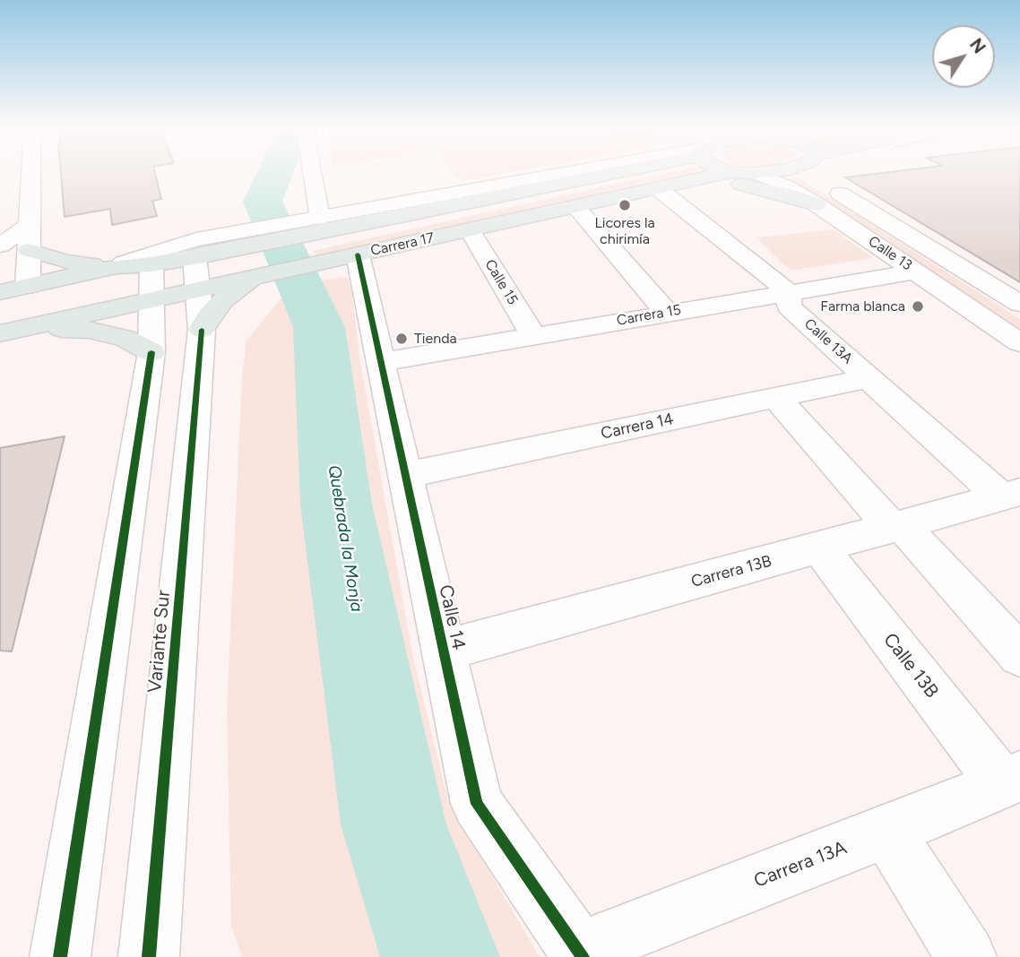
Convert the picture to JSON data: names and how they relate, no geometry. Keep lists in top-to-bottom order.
{
  "streets": {
    "main road": ["Carrera 17"],
    "street": [
      "Calle 13",
      "Calle 15",
      "Carrera 15",
      "Calle 13A",
      "Carrera 14",
      "Carrera 13B",
      "Calle 14",
      "Variante Sur",
      "Calle 13B",
      "Carrera 13A"
    ]
  },
  "crossings": [
    ["Carrera 17", "Calle 15"],
    ["Carrera 17", "Calle 13A"],
    ["Carrera 17", "Calle 14"],
    ["Carrera 17", "Variante Sur"],
    ["Calle 13", "Carrera 15"],
    ["Calle 15", "Carrera 15"],
    ["Carrera 15", "Calle 13A"],
    ["Carrera 15", "Calle 14"],
    ["Calle 13A", "Carrera 14"],
    ["Calle 13A", "Carrera 13B"],
    ["Carrera 14", "Calle 14"],
    ["Carrera 13B", "Calle 14"],
    ["Carrera 13B", "Calle 13B"],
    ["Calle 14", "Carrera 13A"],
    ["Calle 13B", "Carrera 13A"]
  ],
  "water": ["Quebrada la Monja"],
  "places": ["Licores la chirimía", "Farma blanca", "Tienda"],
  "north": "top right"
}
